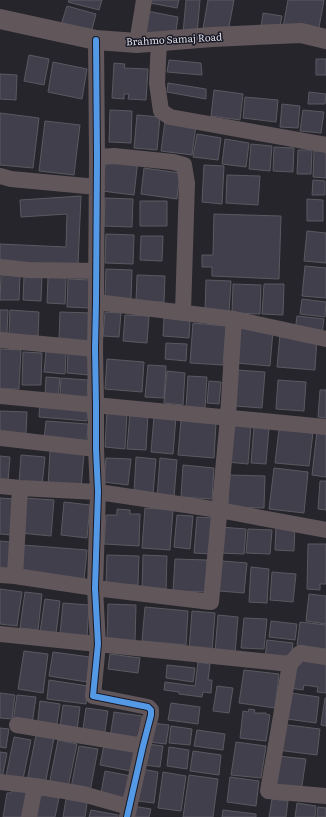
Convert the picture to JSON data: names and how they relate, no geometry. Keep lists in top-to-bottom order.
{
  "streets": {
    "street": ["Brahmo Samaj Road"]
  }
}
